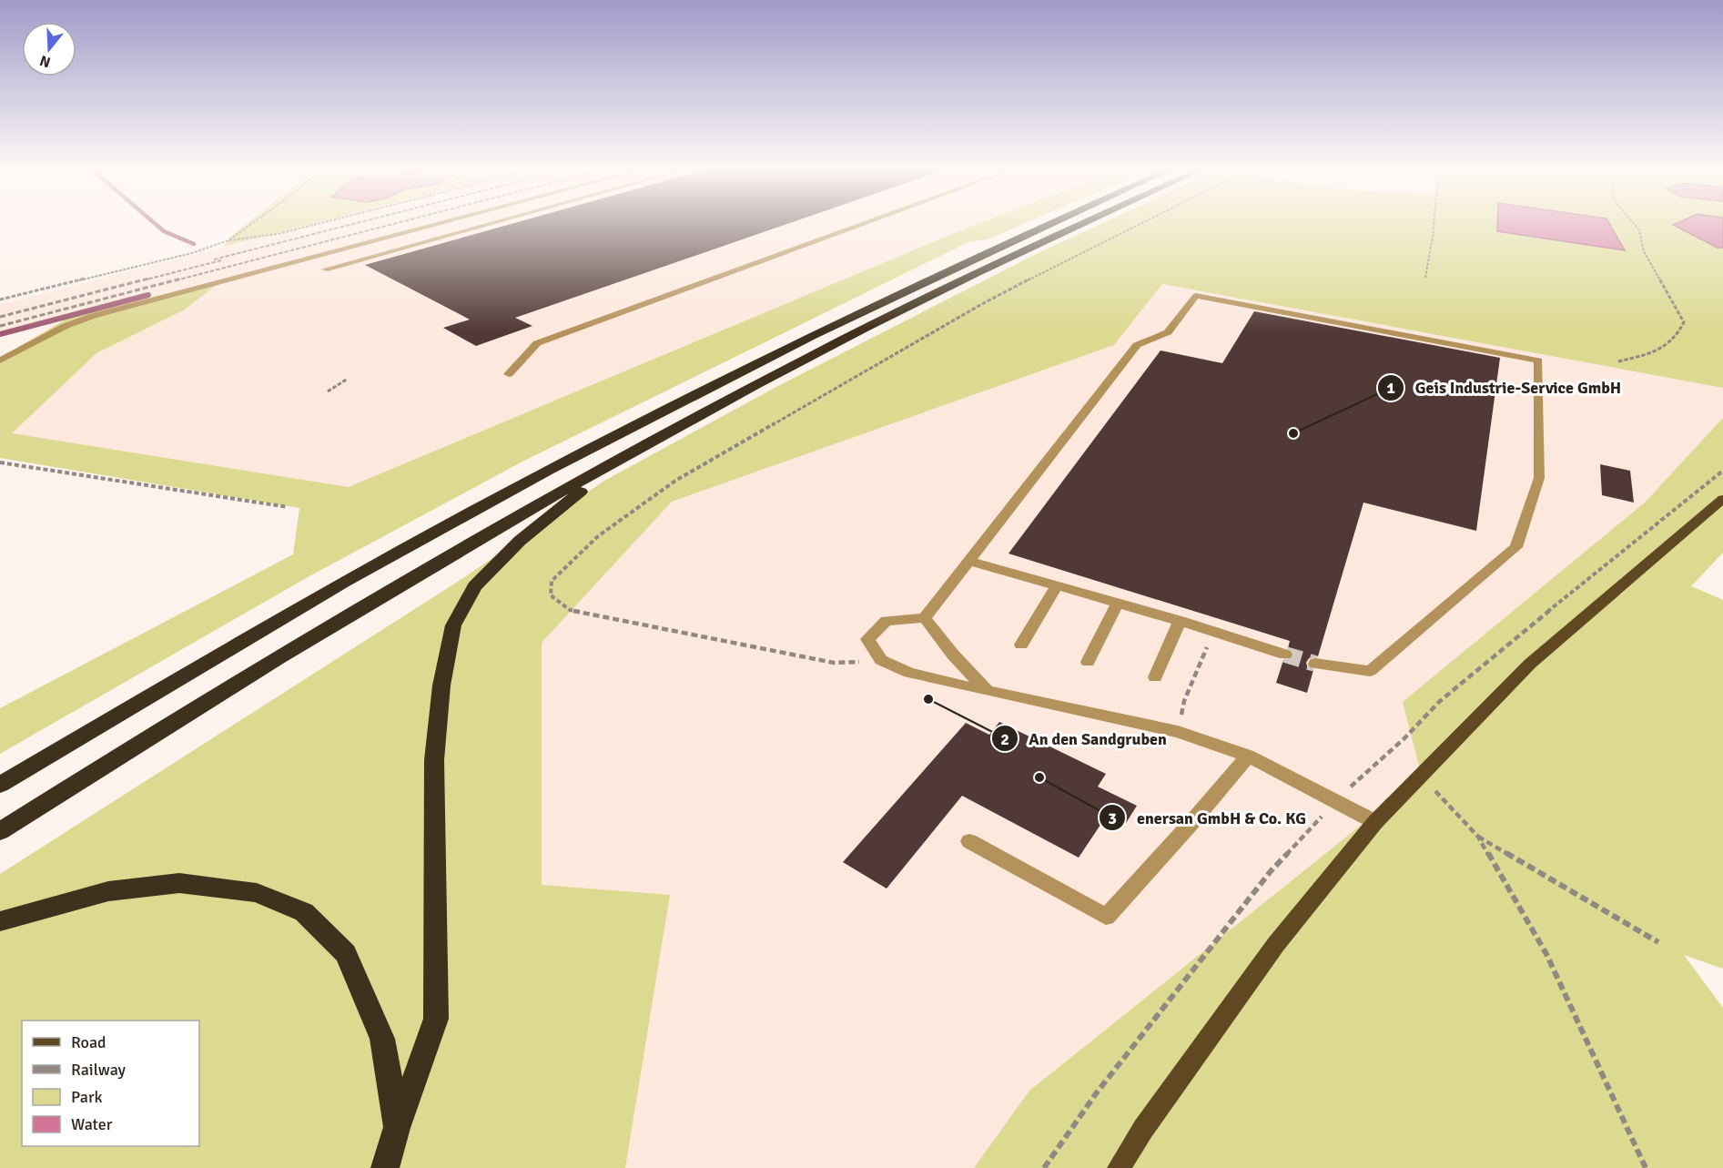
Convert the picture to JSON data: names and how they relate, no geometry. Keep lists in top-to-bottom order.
{
  "places": ["Geis Industrie-Service GmbH", "An den Sandgruben", "enersan GmbH & Co. KG"],
  "legend": [
    "Road",
    "Railway",
    "Park",
    "Water"
  ],
  "north": "bottom"
}
